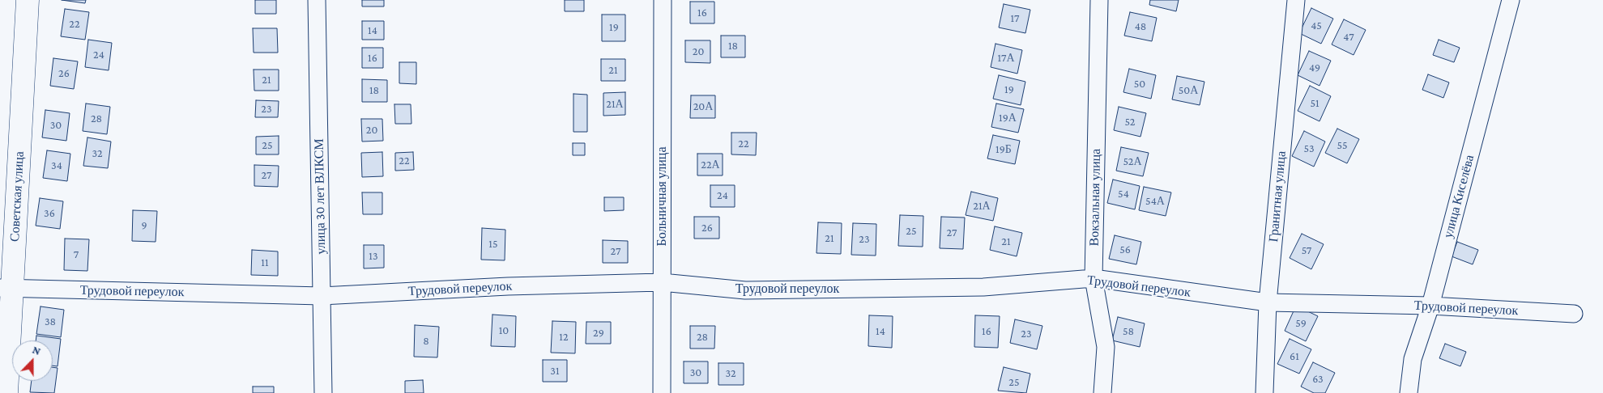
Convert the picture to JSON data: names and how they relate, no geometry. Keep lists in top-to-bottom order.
{
  "streets": {
    "main road": ["Советская улица"],
    "street": [
      "улица 30 лет ВЛКСМ",
      "Больничная улица",
      "Гранитная улица",
      "улица Киселёва",
      "Вокзальная улица",
      "Трудовой переулок"
    ]
  },
  "crossings": [
    ["Советская улица", "Трудовой переулок"],
    ["улица 30 лет ВЛКСМ", "Трудовой переулок"],
    ["Больничная улица", "Трудовой переулок"],
    ["Гранитная улица", "Трудовой переулок"],
    ["улица Киселёва", "Трудовой переулок"],
    ["Вокзальная улица", "Трудовой переулок"]
  ],
  "house_numbers": [
    "16",
    "17",
    "22",
    "45",
    "48",
    "19",
    "14",
    "47",
    "18",
    "20",
    "24",
    "16",
    "17А",
    "49",
    "21",
    "26",
    "21",
    "50",
    "19",
    "18",
    "50А",
    "51",
    "21А",
    "20А",
    "23",
    "19А",
    "28",
    "52",
    "30",
    "20",
    "22",
    "25",
    "55",
    "53",
    "19Б",
    "32",
    "22",
    "52А",
    "22А",
    "34",
    "27",
    "54",
    "24",
    "54А",
    "21А",
    "36",
    "9",
    "26",
    "25",
    "27",
    "21",
    "23",
    "21",
    "15",
    "56",
    "57",
    "27",
    "7",
    "13",
    "11",
    "38",
    "59",
    "10",
    "14",
    "16",
    "58",
    "29",
    "23",
    "12",
    "28",
    "8",
    "61",
    "31",
    "30",
    "32",
    "63",
    "25"
  ],
  "north": "top"
}
